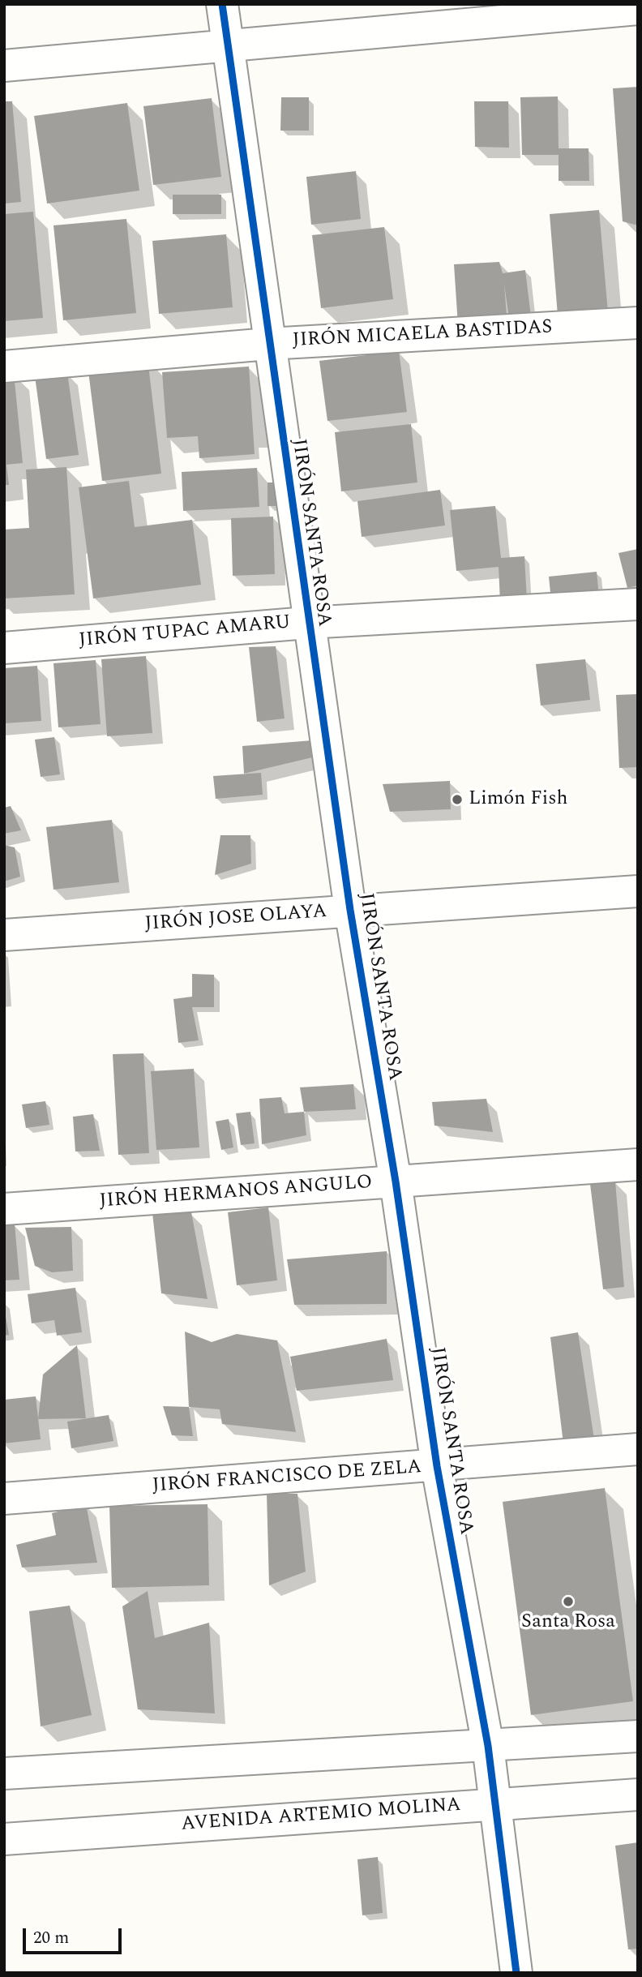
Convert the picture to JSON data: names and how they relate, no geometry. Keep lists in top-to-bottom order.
{
  "streets": {
    "street": [
      "JIRÓN MICAELA BASTIDAS",
      "JIRÓN SANTA ROSA",
      "JIRÓN TUPAC AMARU",
      "JIRÓN JOSE OLAYA",
      "JIRÓN HERMANOS ANGULO",
      "JIRÓN FRANCISCO DE ZELA",
      "AVENIDA ARTEMIO MOLINA"
    ]
  },
  "crossings": [
    ["JIRÓN MICAELA BASTIDAS", "JIRÓN SANTA ROSA"],
    ["JIRÓN SANTA ROSA", "JIRÓN TUPAC AMARU"],
    ["JIRÓN SANTA ROSA", "JIRÓN JOSE OLAYA"],
    ["JIRÓN SANTA ROSA", "JIRÓN HERMANOS ANGULO"],
    ["JIRÓN SANTA ROSA", "JIRÓN FRANCISCO DE ZELA"],
    ["JIRÓN SANTA ROSA", "AVENIDA ARTEMIO MOLINA"]
  ],
  "places": ["Limón Fish", "Santa Rosa"],
  "scale_bar": "20 m"
}
